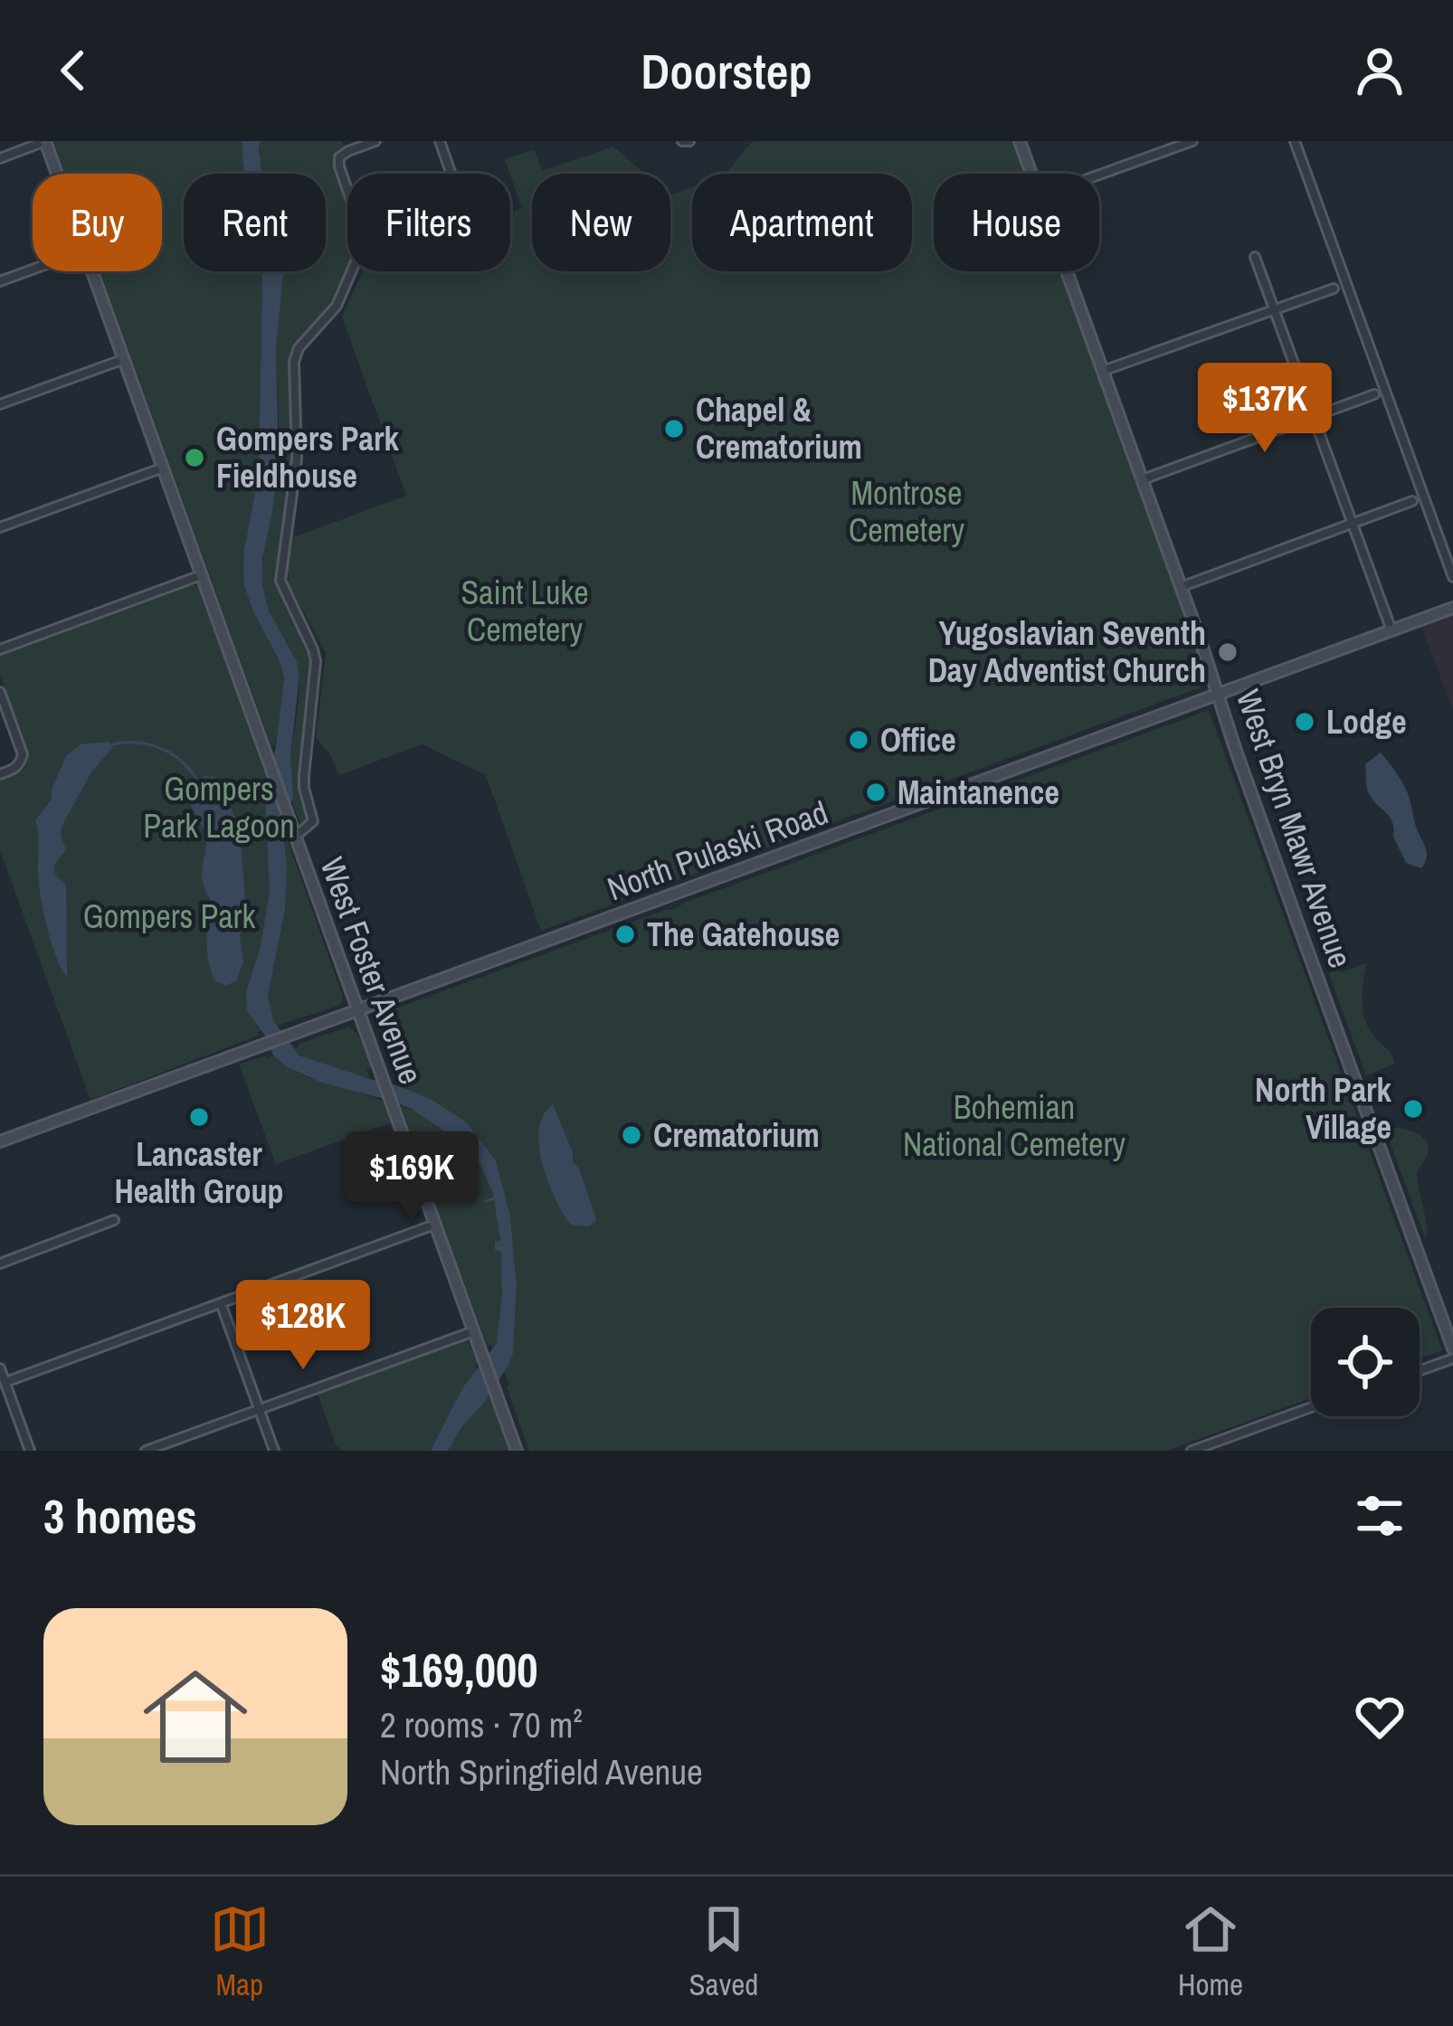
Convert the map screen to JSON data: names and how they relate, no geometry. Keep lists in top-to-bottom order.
{
  "streets": {
    "main road": ["West Bryn Mawr Avenue", "North Pulaski Road", "West Foster Avenue"]
  },
  "crossings": [
    ["West Bryn Mawr Avenue", "North Pulaski Road"],
    ["North Pulaski Road", "West Foster Avenue"]
  ],
  "parks": [
    "Montrose Cemetery",
    "Saint Luke Cemetery",
    "Gompers Park Lagoon",
    "Gompers Park",
    "Bohemian National Cemetery"
  ],
  "places": [
    "Chapel & Crematorium",
    "Gompers Park Fieldhouse",
    "Yugoslavian Seventh Day Adventist Church",
    "Lodge",
    "Office",
    "Maintanence",
    "The Gatehouse",
    "North Park Village",
    "Lancaster Health Group",
    "Crematorium"
  ],
  "page": {
    "header": "Doorstep",
    "chip": [
      "Buy",
      "Rent",
      "Filters",
      "New",
      "Apartment",
      "House"
    ],
    "price": ["$137K", "$169K", "$128K"],
    "heading": "3 homes",
    "list": [
      {
        "name": "$169,000",
        "note": "2 rooms · 70 m² · North Springfield Avenue"
      }
    ],
    "tabs": ["Map", "Saved", "Home"]
  }
}
